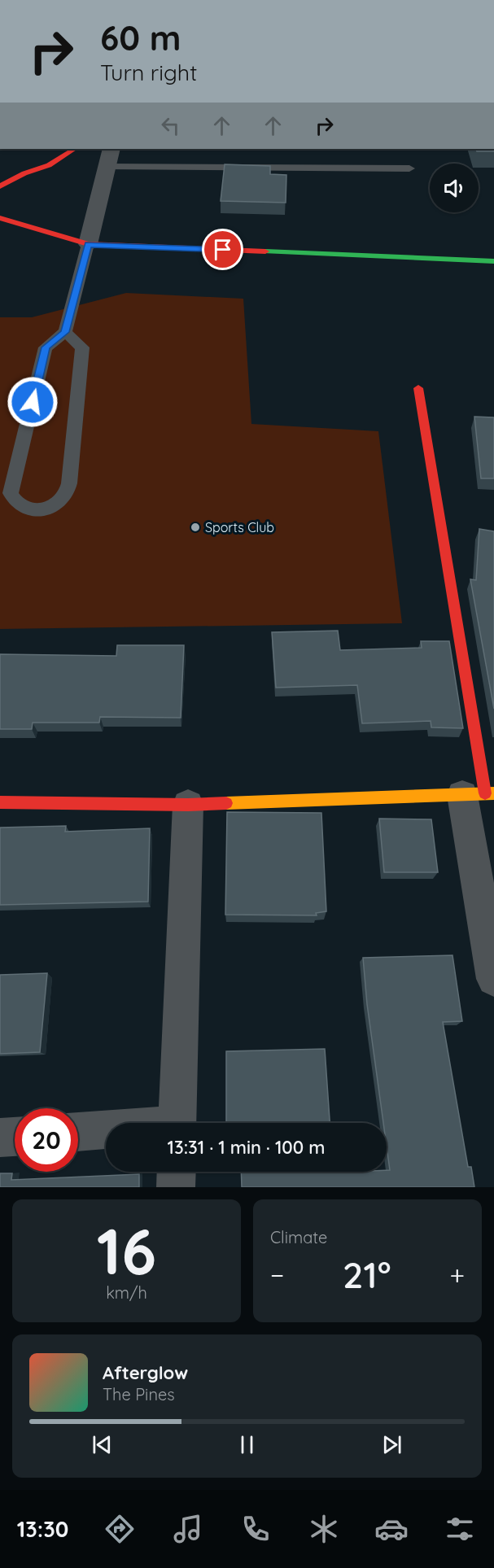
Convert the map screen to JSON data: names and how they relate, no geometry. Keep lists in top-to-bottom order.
{
  "places": ["Sports Club"],
  "page": {
    "turn": ["60 m", "Turn right"],
    "limit": "20",
    "trip": "13:31 · 1 min · 100 m",
    "tile": [
      ["16", "km/h"],
      "Climate"
    ],
    "heat": ["−", "21°", "+"],
    "song": ["Afterglow", "The Pines"],
    "tabs": "13:30"
  }
}
